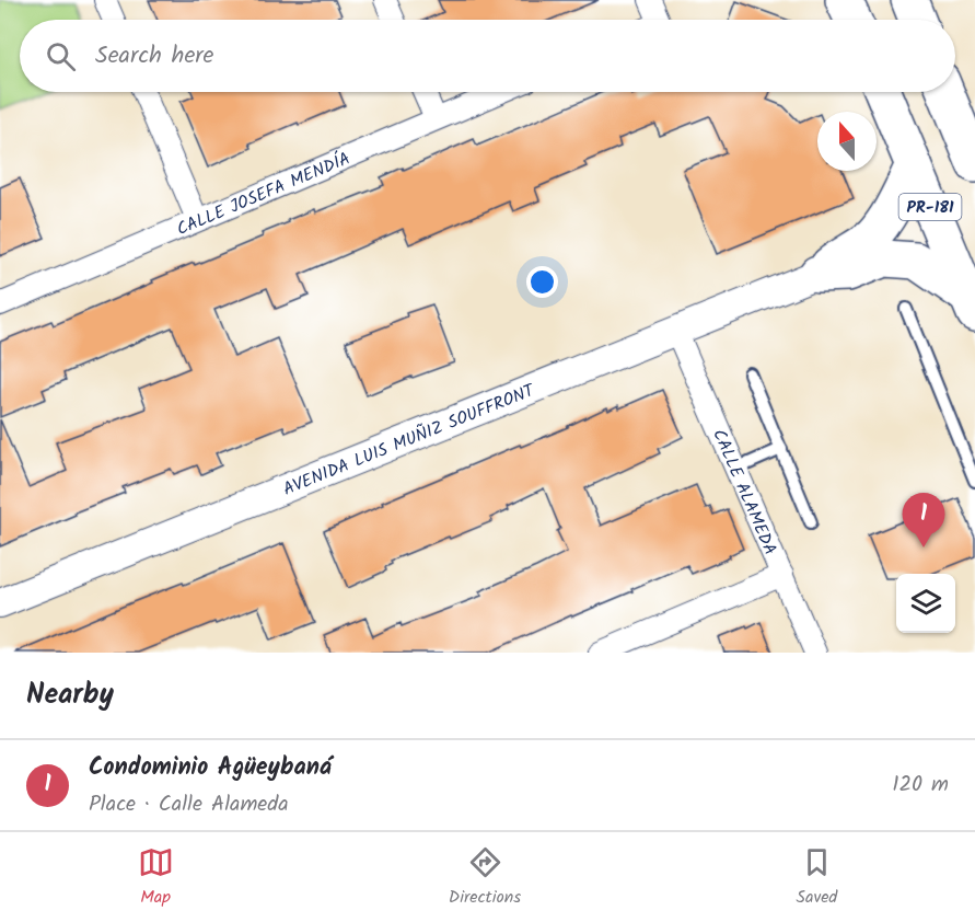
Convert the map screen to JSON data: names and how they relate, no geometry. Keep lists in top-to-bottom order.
{
  "streets": {
    "highway": ["PR-181"],
    "street": ["CALLE JOSEFA MENDÍA", "AVENIDA LUIS MUÑIZ SOUFFRONT", "CALLE ALAMEDA"]
  },
  "crossings": [
    ["AVENIDA LUIS MUÑIZ SOUFFRONT", "CALLE ALAMEDA"]
  ],
  "north": "top",
  "page": {
    "search": "Search here",
    "pins": "1",
    "heading": "Nearby",
    "list": [
      {
        "mark": "1",
        "name": "Condominio Agüeybaná",
        "note": "Place · Calle Alameda",
        "value": "120 m"
      }
    ],
    "nav": ["Map", "Directions", "Saved"]
  }
}
